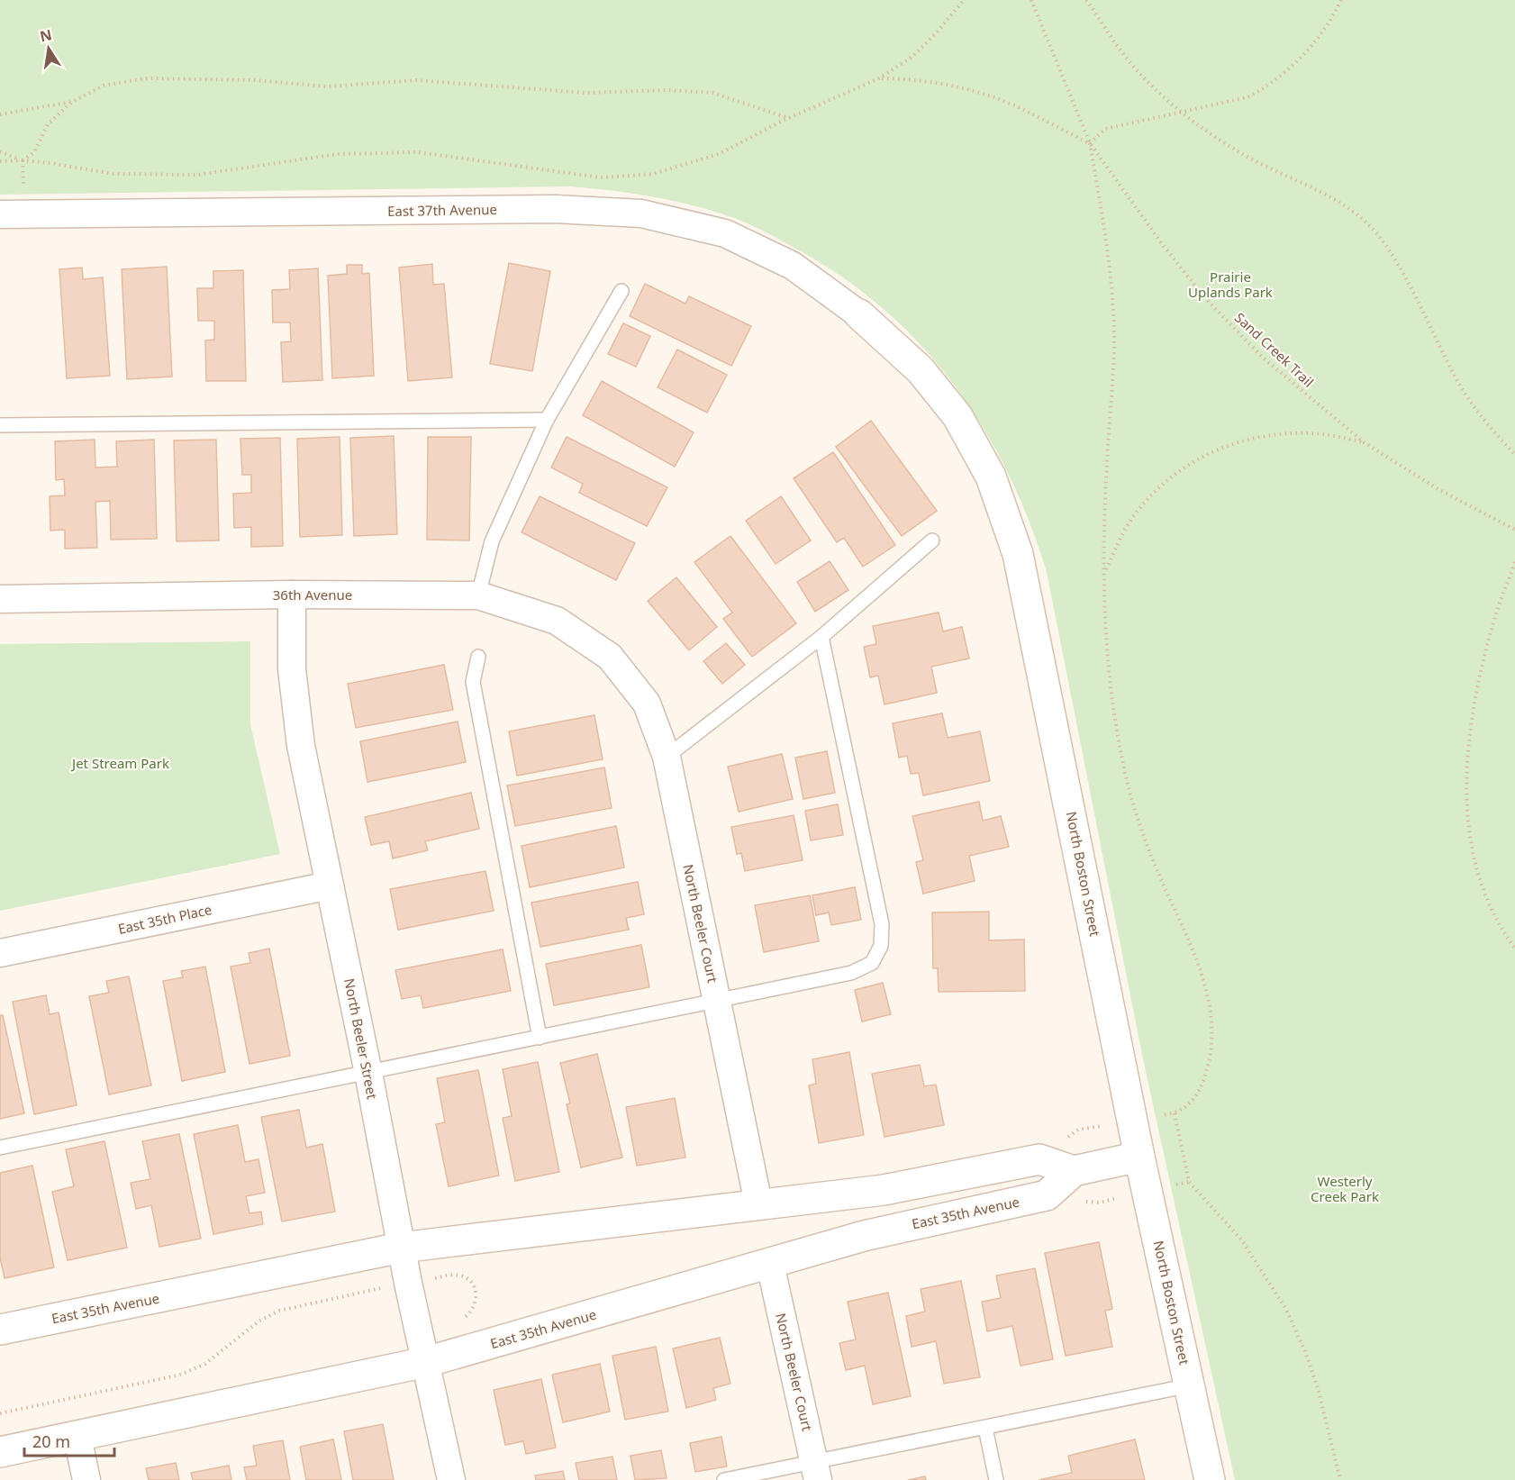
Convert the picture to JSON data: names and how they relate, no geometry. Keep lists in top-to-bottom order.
{
  "streets": {
    "street": [
      "East 37th Avenue",
      "36th Avenue",
      "North Boston Street",
      "East 35th Place",
      "North Beeler Court",
      "North Beeler Street",
      "East 35th Avenue"
    ],
    "path": ["Sand Creek Trail"]
  },
  "crossings": [
    ["East 37th Avenue", "North Boston Street"],
    ["36th Avenue", "North Beeler Court"],
    ["36th Avenue", "North Beeler Street"],
    ["North Boston Street", "East 35th Avenue"],
    ["East 35th Place", "North Beeler Street"],
    ["North Beeler Court", "East 35th Avenue"],
    ["North Beeler Street", "East 35th Avenue"]
  ],
  "parks": ["Prairie Uplands Park", "Jet Stream Park", "Westerly Creek Park"],
  "scale_bar": "20 m",
  "north": "top"
}
